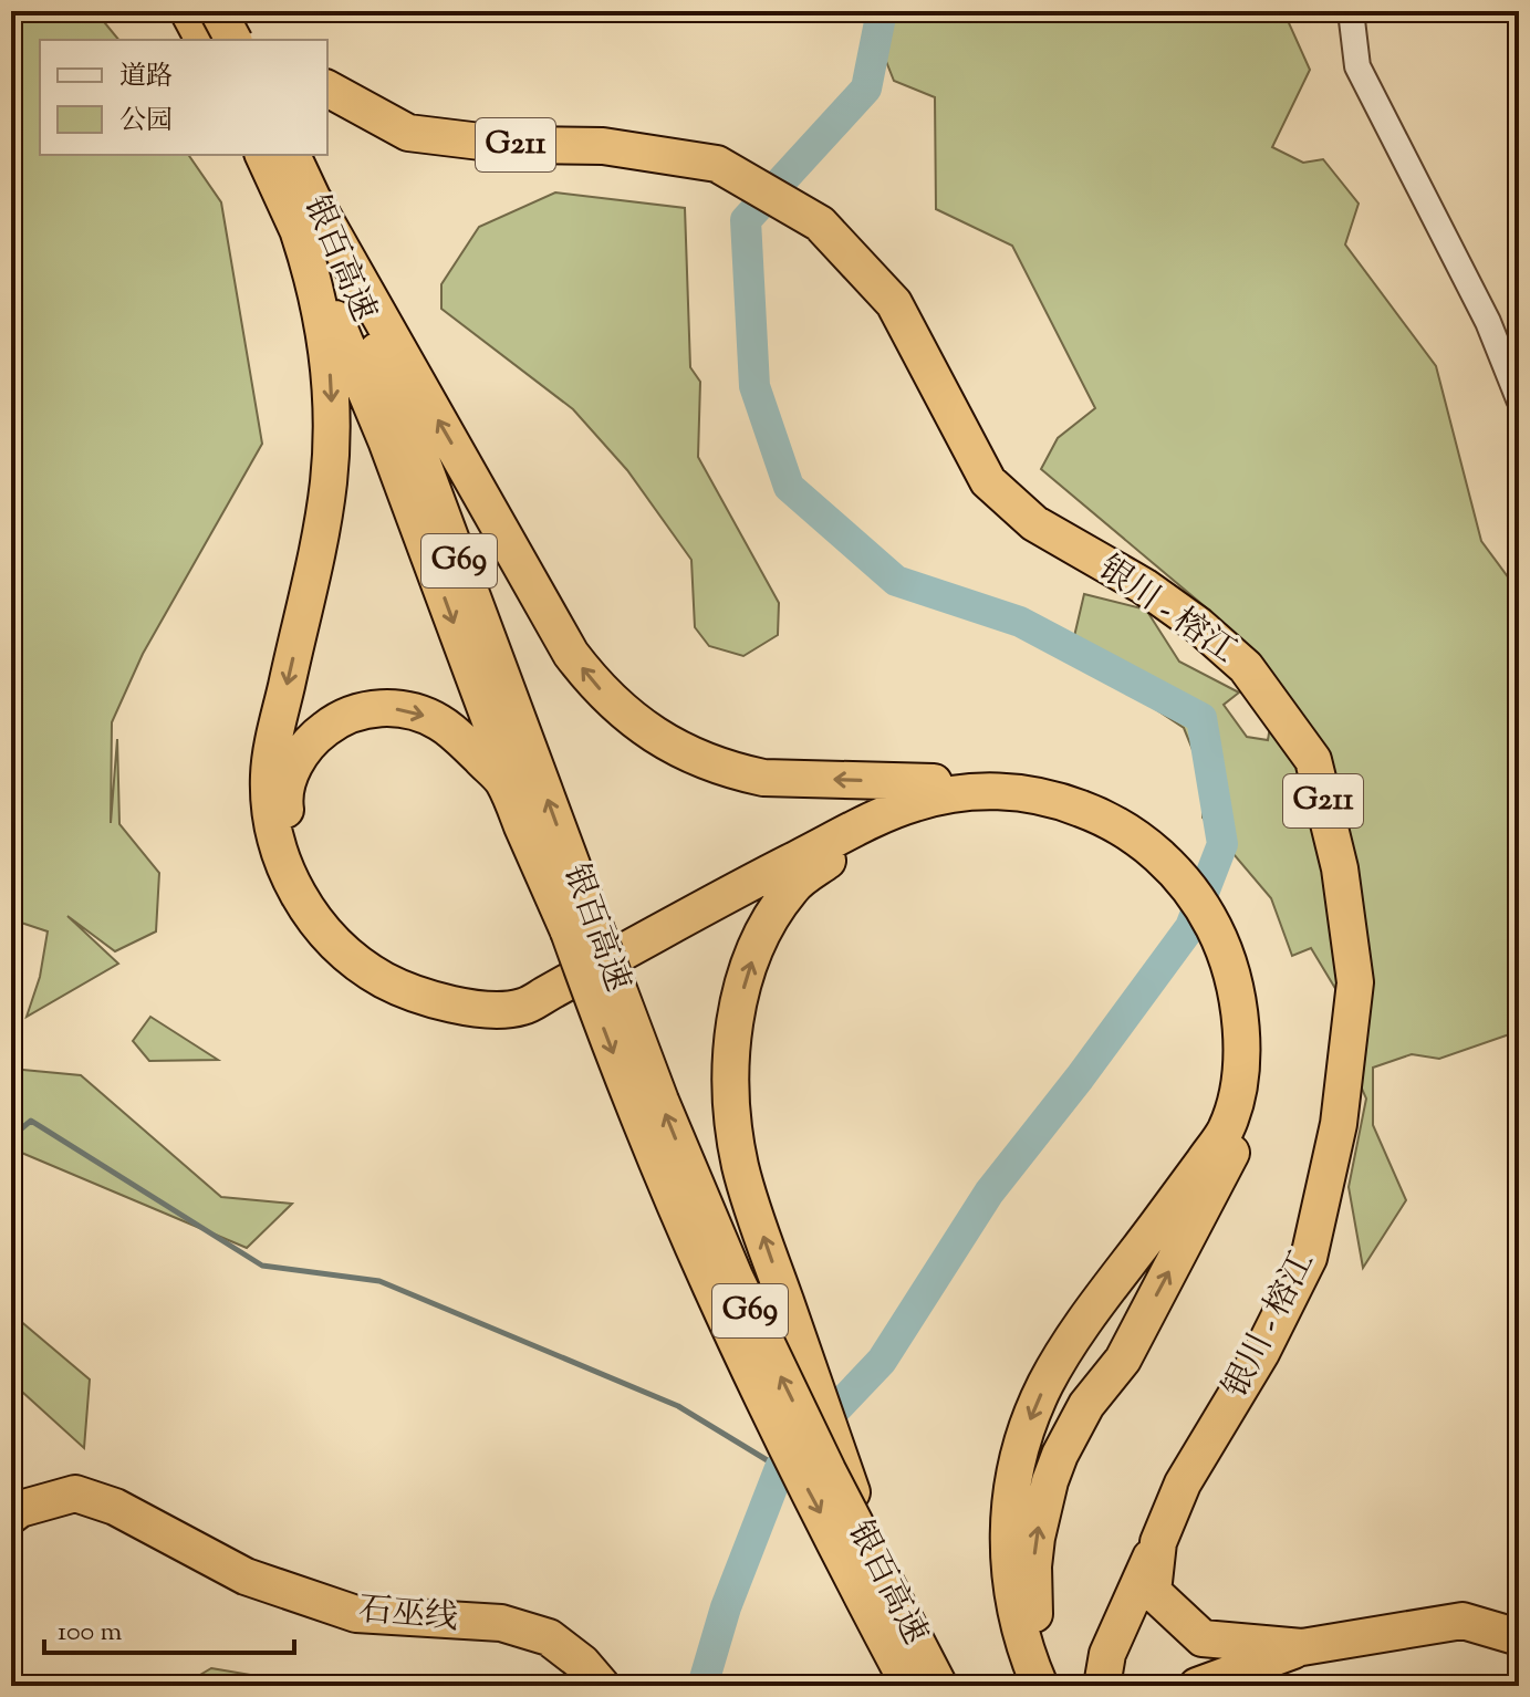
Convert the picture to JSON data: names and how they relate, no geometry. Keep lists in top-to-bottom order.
{
  "streets": {
    "highway": [
      "G211",
      "银百高速",
      "G69",
      "银川 - 榕江",
      "石巫线"
    ]
  },
  "legend": ["道路", "公园"],
  "scale_bar": "100 m"
}
